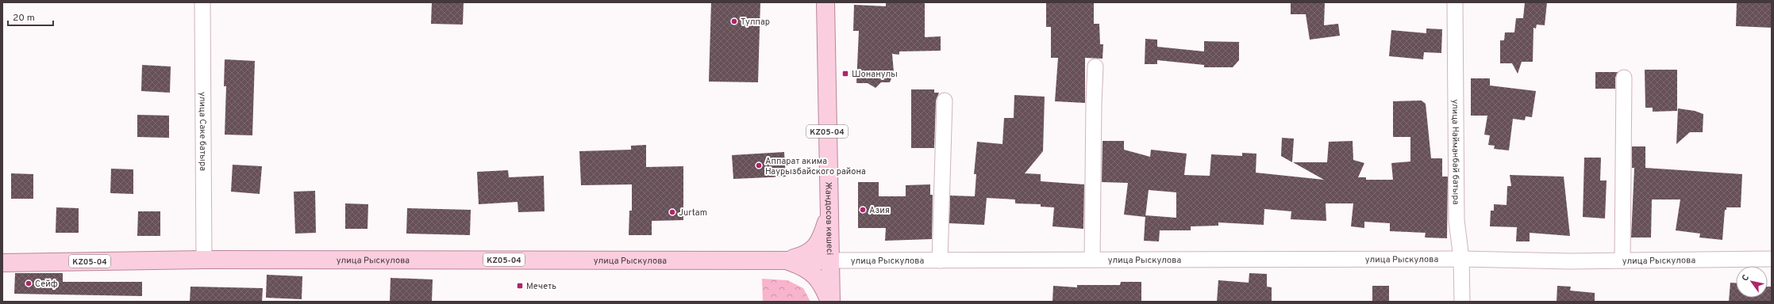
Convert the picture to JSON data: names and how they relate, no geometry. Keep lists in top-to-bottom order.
{
  "streets": {
    "main road": ["KZ05-04", "Жандосов көшесі", "улица Рыскулова"],
    "street": ["улица Саке батыра", "улица Найманбай батыра"]
  },
  "crossings": [
    ["улица Саке батыра", "улица Рыскулова"],
    ["KZ05-04", "Жандосов көшесі"],
    ["KZ05-04", "улица Рыскулова"],
    ["улица Найманбай батыра", "улица Рыскулова"],
    ["Жандосов көшесі", "улица Рыскулова"]
  ],
  "places": {
    "other": [
      "Тулпар",
      "Аппарат акима Наурызбайского района",
      "Азия",
      "Jurtam",
      "Сейф"
    ],
    "transit": ["Шонанулы", "Мечеть"]
  },
  "scale_bar": "20 m",
  "north": "top left"
}
